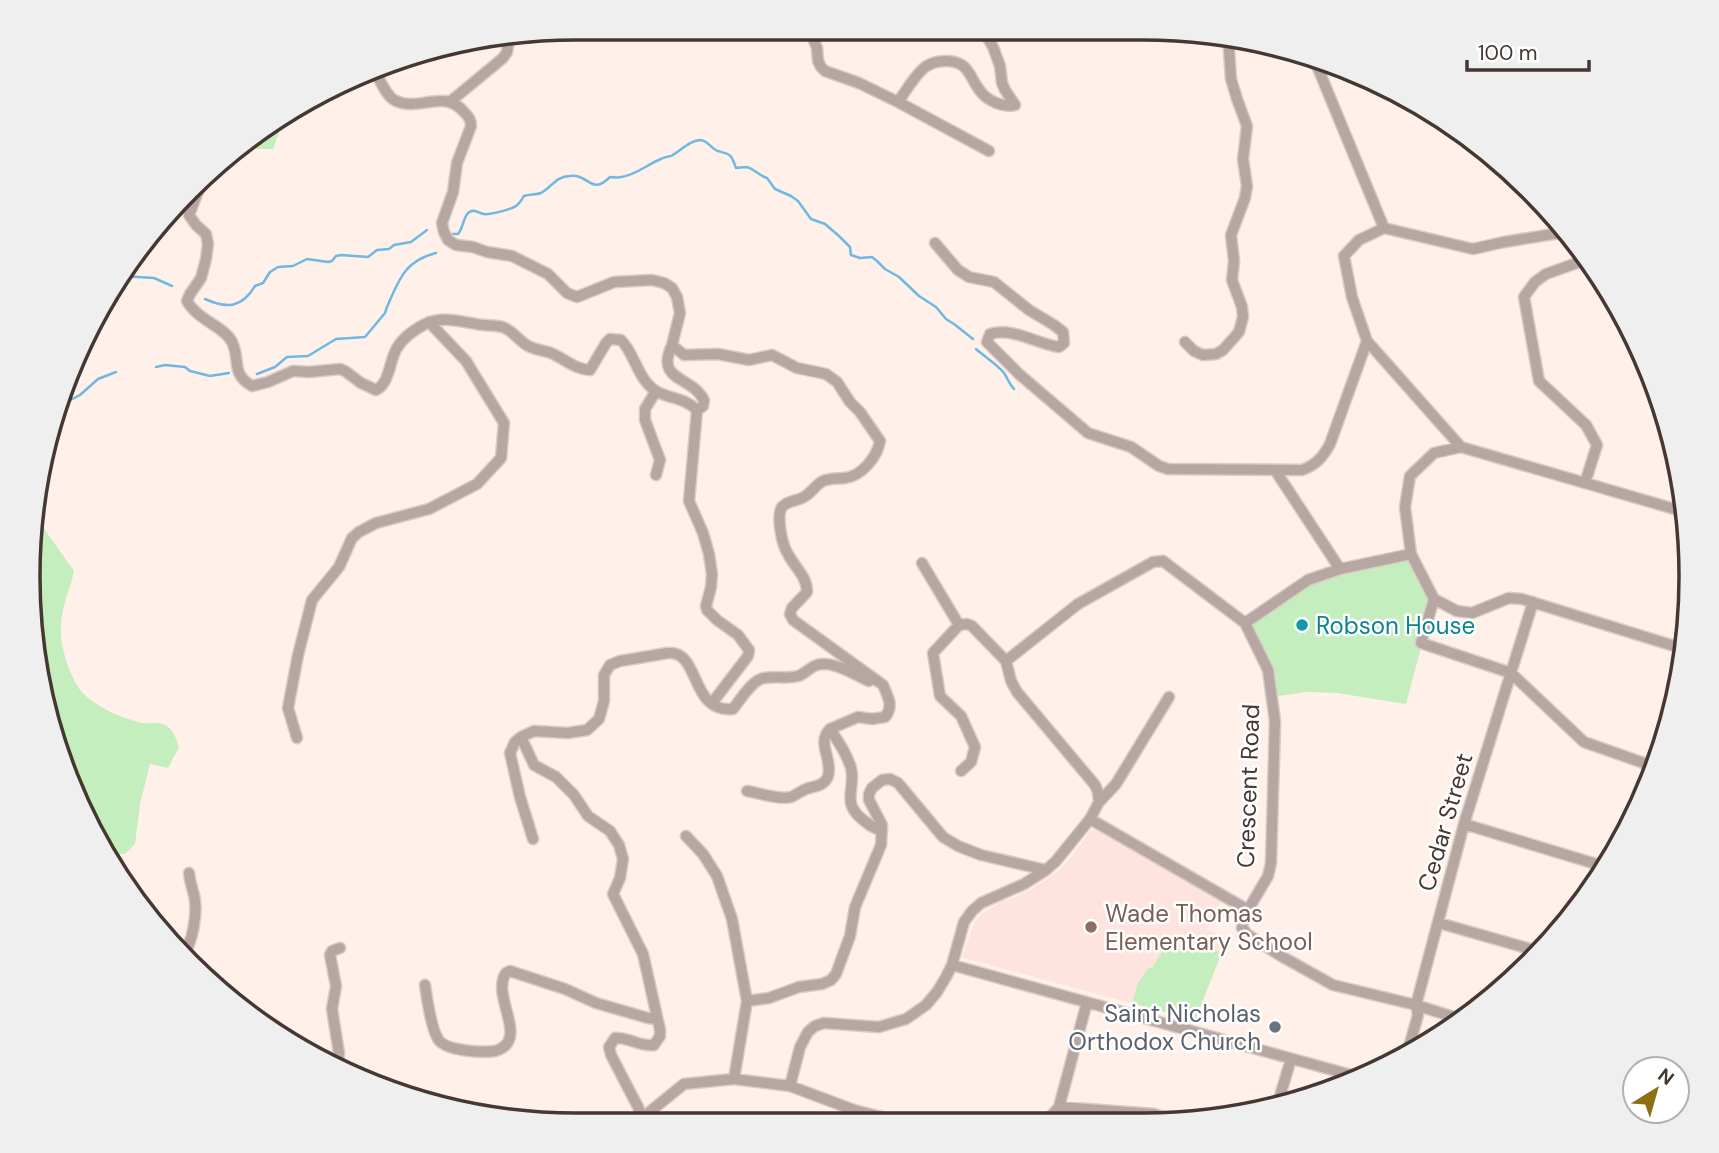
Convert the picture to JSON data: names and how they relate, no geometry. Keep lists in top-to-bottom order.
{
  "streets": {
    "street": ["Crescent Road", "Cedar Street"]
  },
  "places": ["Robson House", "Wade Thomas Elementary School", "Saint Nicholas Orthodox Church"],
  "scale_bar": "100 m",
  "north": "top right"
}
